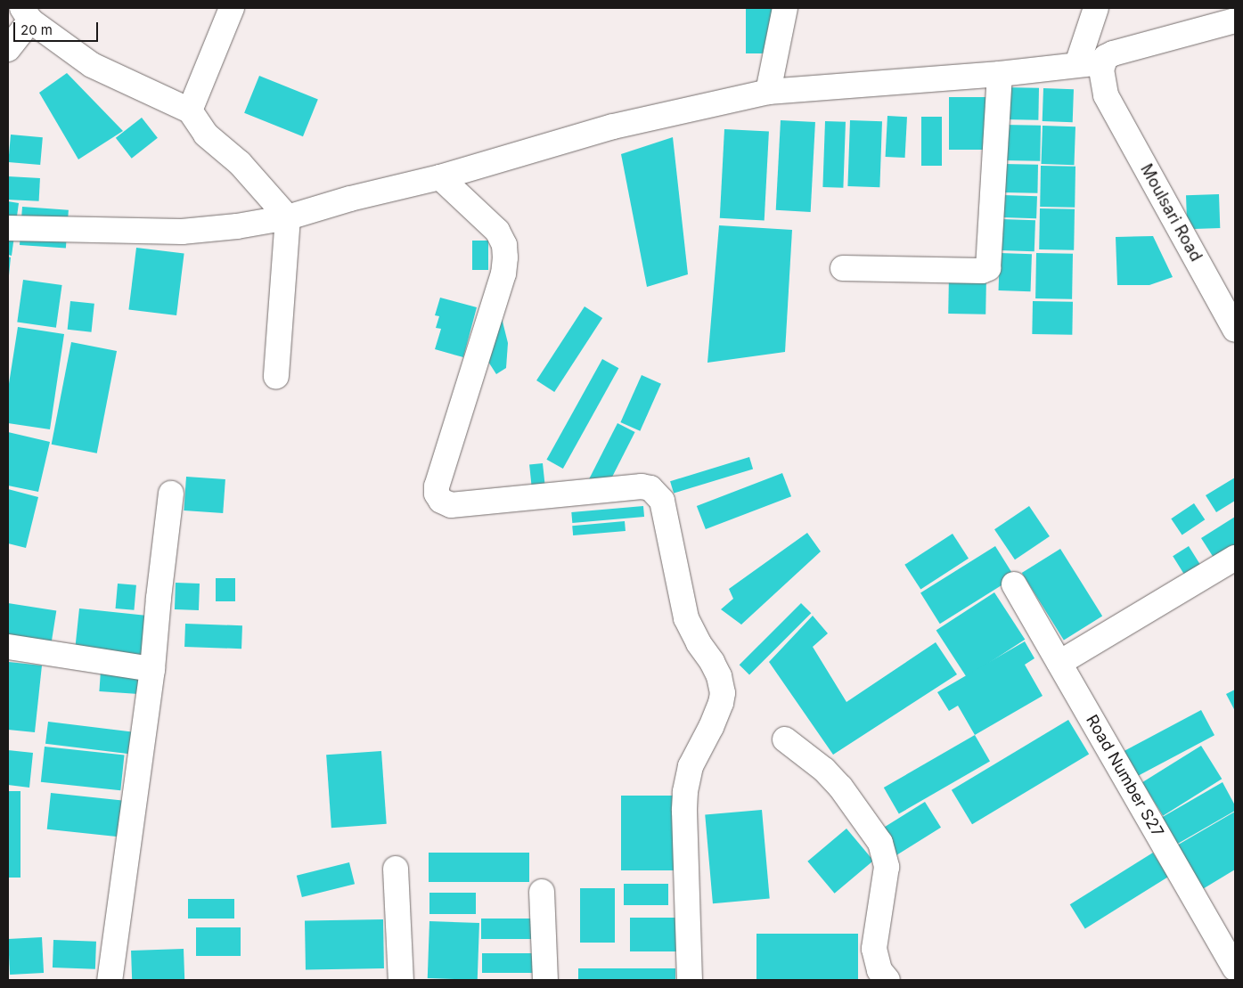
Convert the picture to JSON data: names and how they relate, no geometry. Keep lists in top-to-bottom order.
{
  "streets": {
    "street": ["Moulsari Road", "Road Number S27"]
  },
  "scale_bar": "20 m"
}
